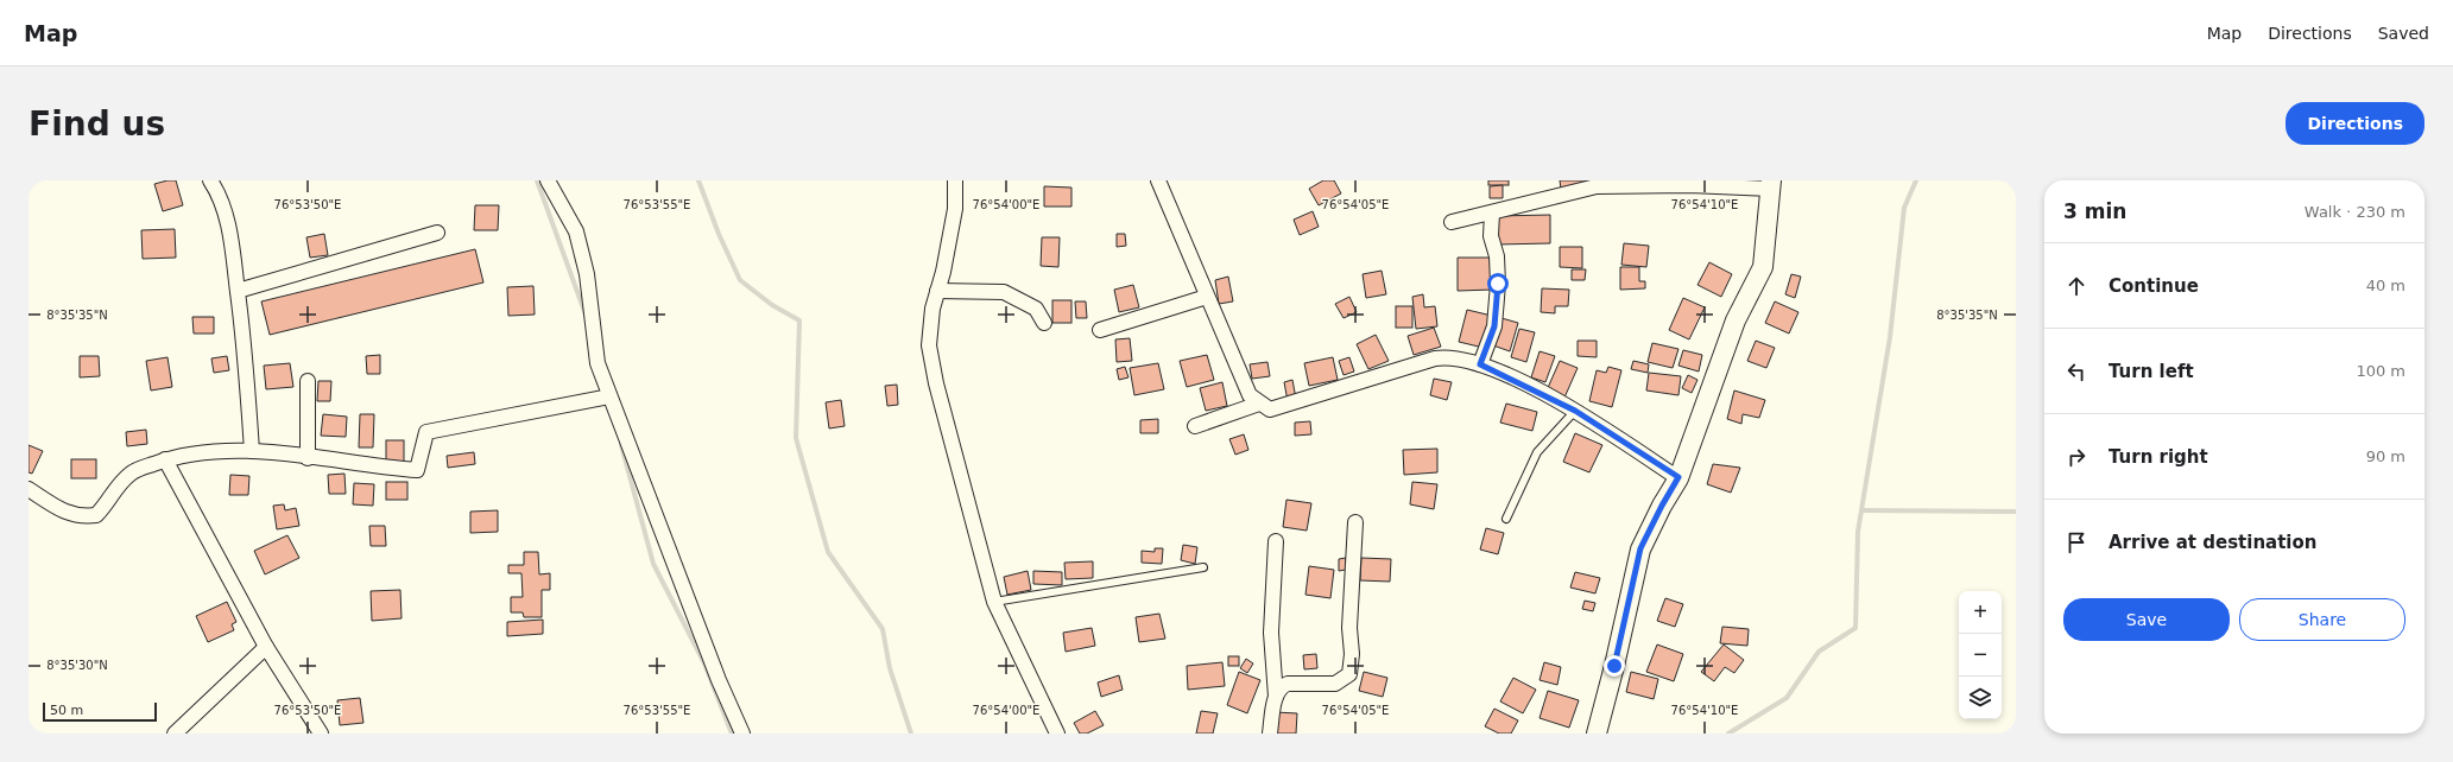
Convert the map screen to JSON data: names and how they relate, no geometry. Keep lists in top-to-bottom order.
{
  "scale_bar": "50 m",
  "page": {
    "header": "Map",
    "nav": ["Map", "Directions", "Saved"],
    "buttons": [
      "Directions",
      ["Save", "Share"]
    ],
    "title": "Find us",
    "heading": ["3 min", "Walk · 230 m"],
    "list": [
      ["Continue", "40 m"],
      ["Turn left", "100 m"],
      ["Turn right", "90 m"],
      "Arrive at destination"
    ],
    "map_buttons": ["+", "−"],
    "scale": "50 m"
  },
  "coordinates": [
    "76°53'50\"E",
    "76°53'55\"E",
    "76°54'00\"E",
    "76°54'05\"E",
    "76°54'10\"E",
    "8°35'35\"N",
    "8°35'30\"N"
  ]
}
